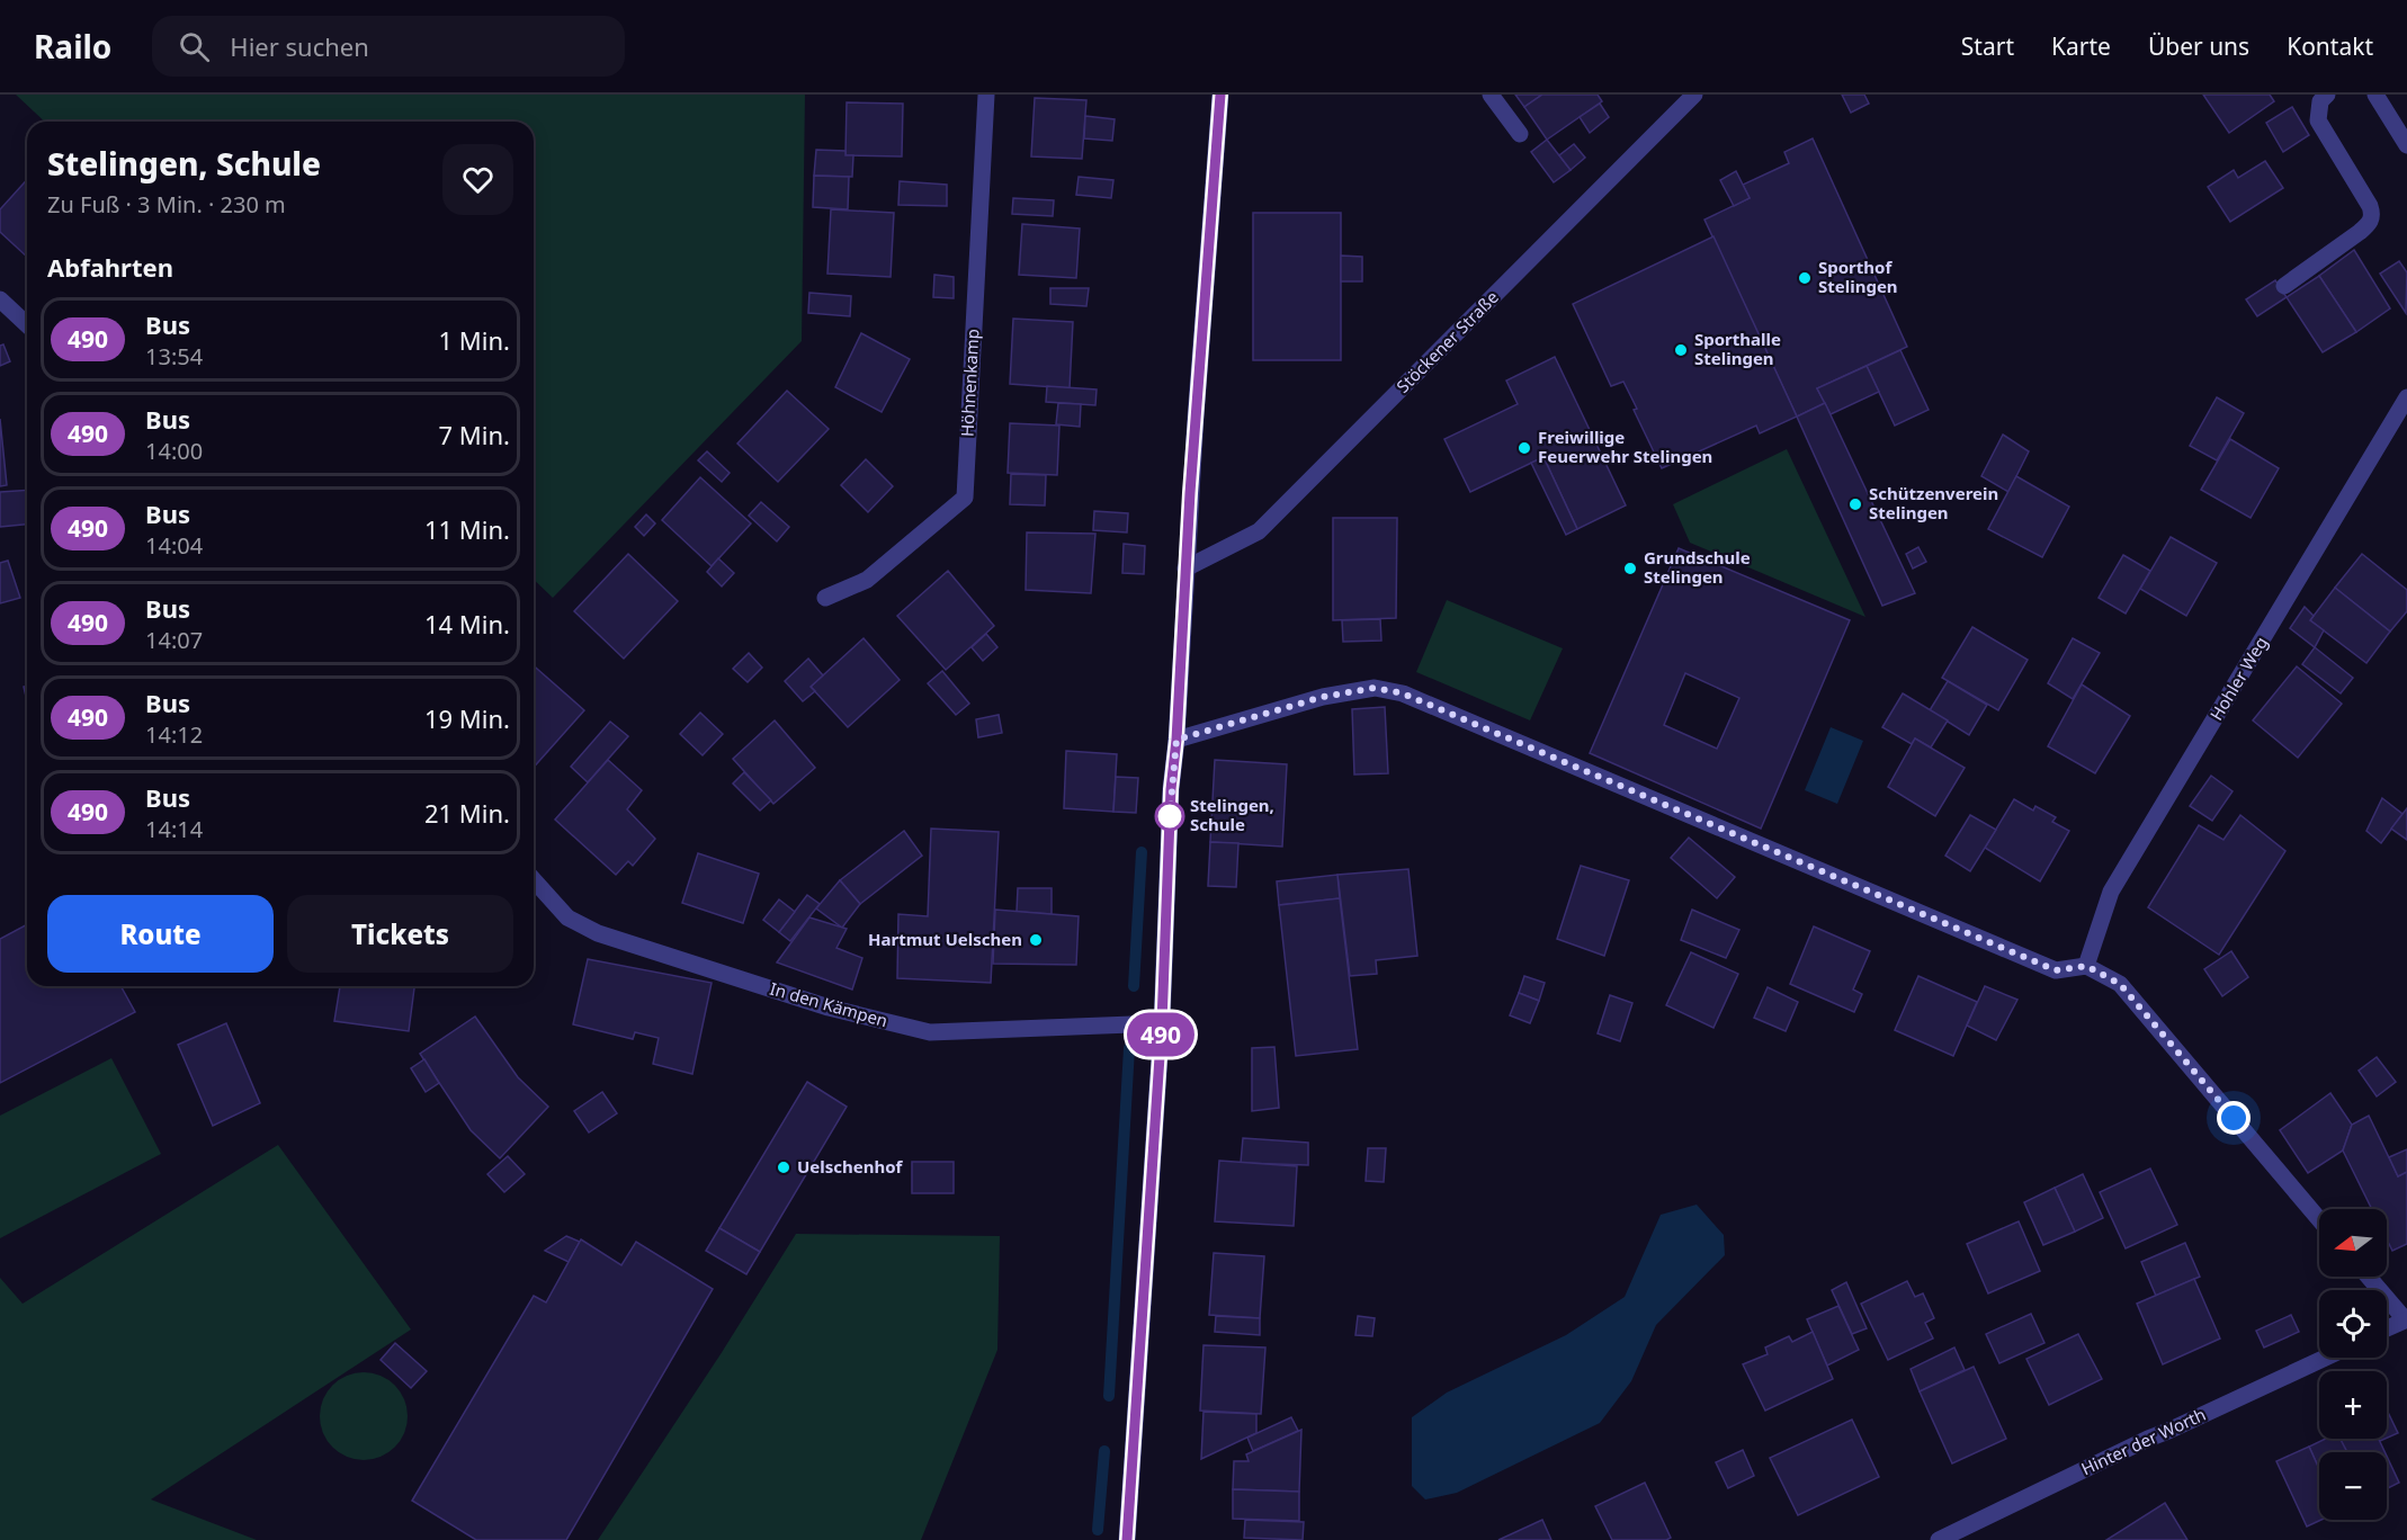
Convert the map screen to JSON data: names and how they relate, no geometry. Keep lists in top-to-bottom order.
{
  "streets": {
    "street": [
      "Stöckener Straße",
      "Höhnenkamp",
      "Hohler Weg",
      "In den Kämpen",
      "Hinter der Worth"
    ]
  },
  "places": [
    "Sporthof Stelingen",
    "Sporthalle Stelingen",
    "Freiwillige Feuerwehr Stelingen",
    "Schützenverein Stelingen",
    "Grundschule Stelingen",
    "Stelingen, Schule",
    "Hartmut Uelschen",
    "Uelschenhof"
  ],
  "lines": ["bus line 490"],
  "north": "left",
  "page": {
    "header": "Railo",
    "search": "Hier suchen",
    "nav": [
      "Start",
      "Karte",
      "Über uns",
      "Kontakt"
    ],
    "on_map": "490",
    "heading": [
      ["Stelingen, Schule", "Zu Fuß · 3 Min. · 230 m"],
      "Abfahrten"
    ],
    "list": [
      {
        "mark": "490",
        "name": "Bus",
        "note": "13:54",
        "value": "1 Min."
      },
      {
        "mark": "490",
        "name": "Bus",
        "note": "14:00",
        "value": "7 Min."
      },
      {
        "mark": "490",
        "name": "Bus",
        "note": "14:04",
        "value": "11 Min."
      },
      {
        "mark": "490",
        "name": "Bus",
        "note": "14:07",
        "value": "14 Min."
      },
      {
        "mark": "490",
        "name": "Bus",
        "note": "14:12",
        "value": "19 Min."
      },
      {
        "mark": "490",
        "name": "Bus",
        "note": "14:14",
        "value": "21 Min."
      }
    ],
    "buttons": ["Route", "Tickets"],
    "map_buttons": ["+", "−"]
  }
}
